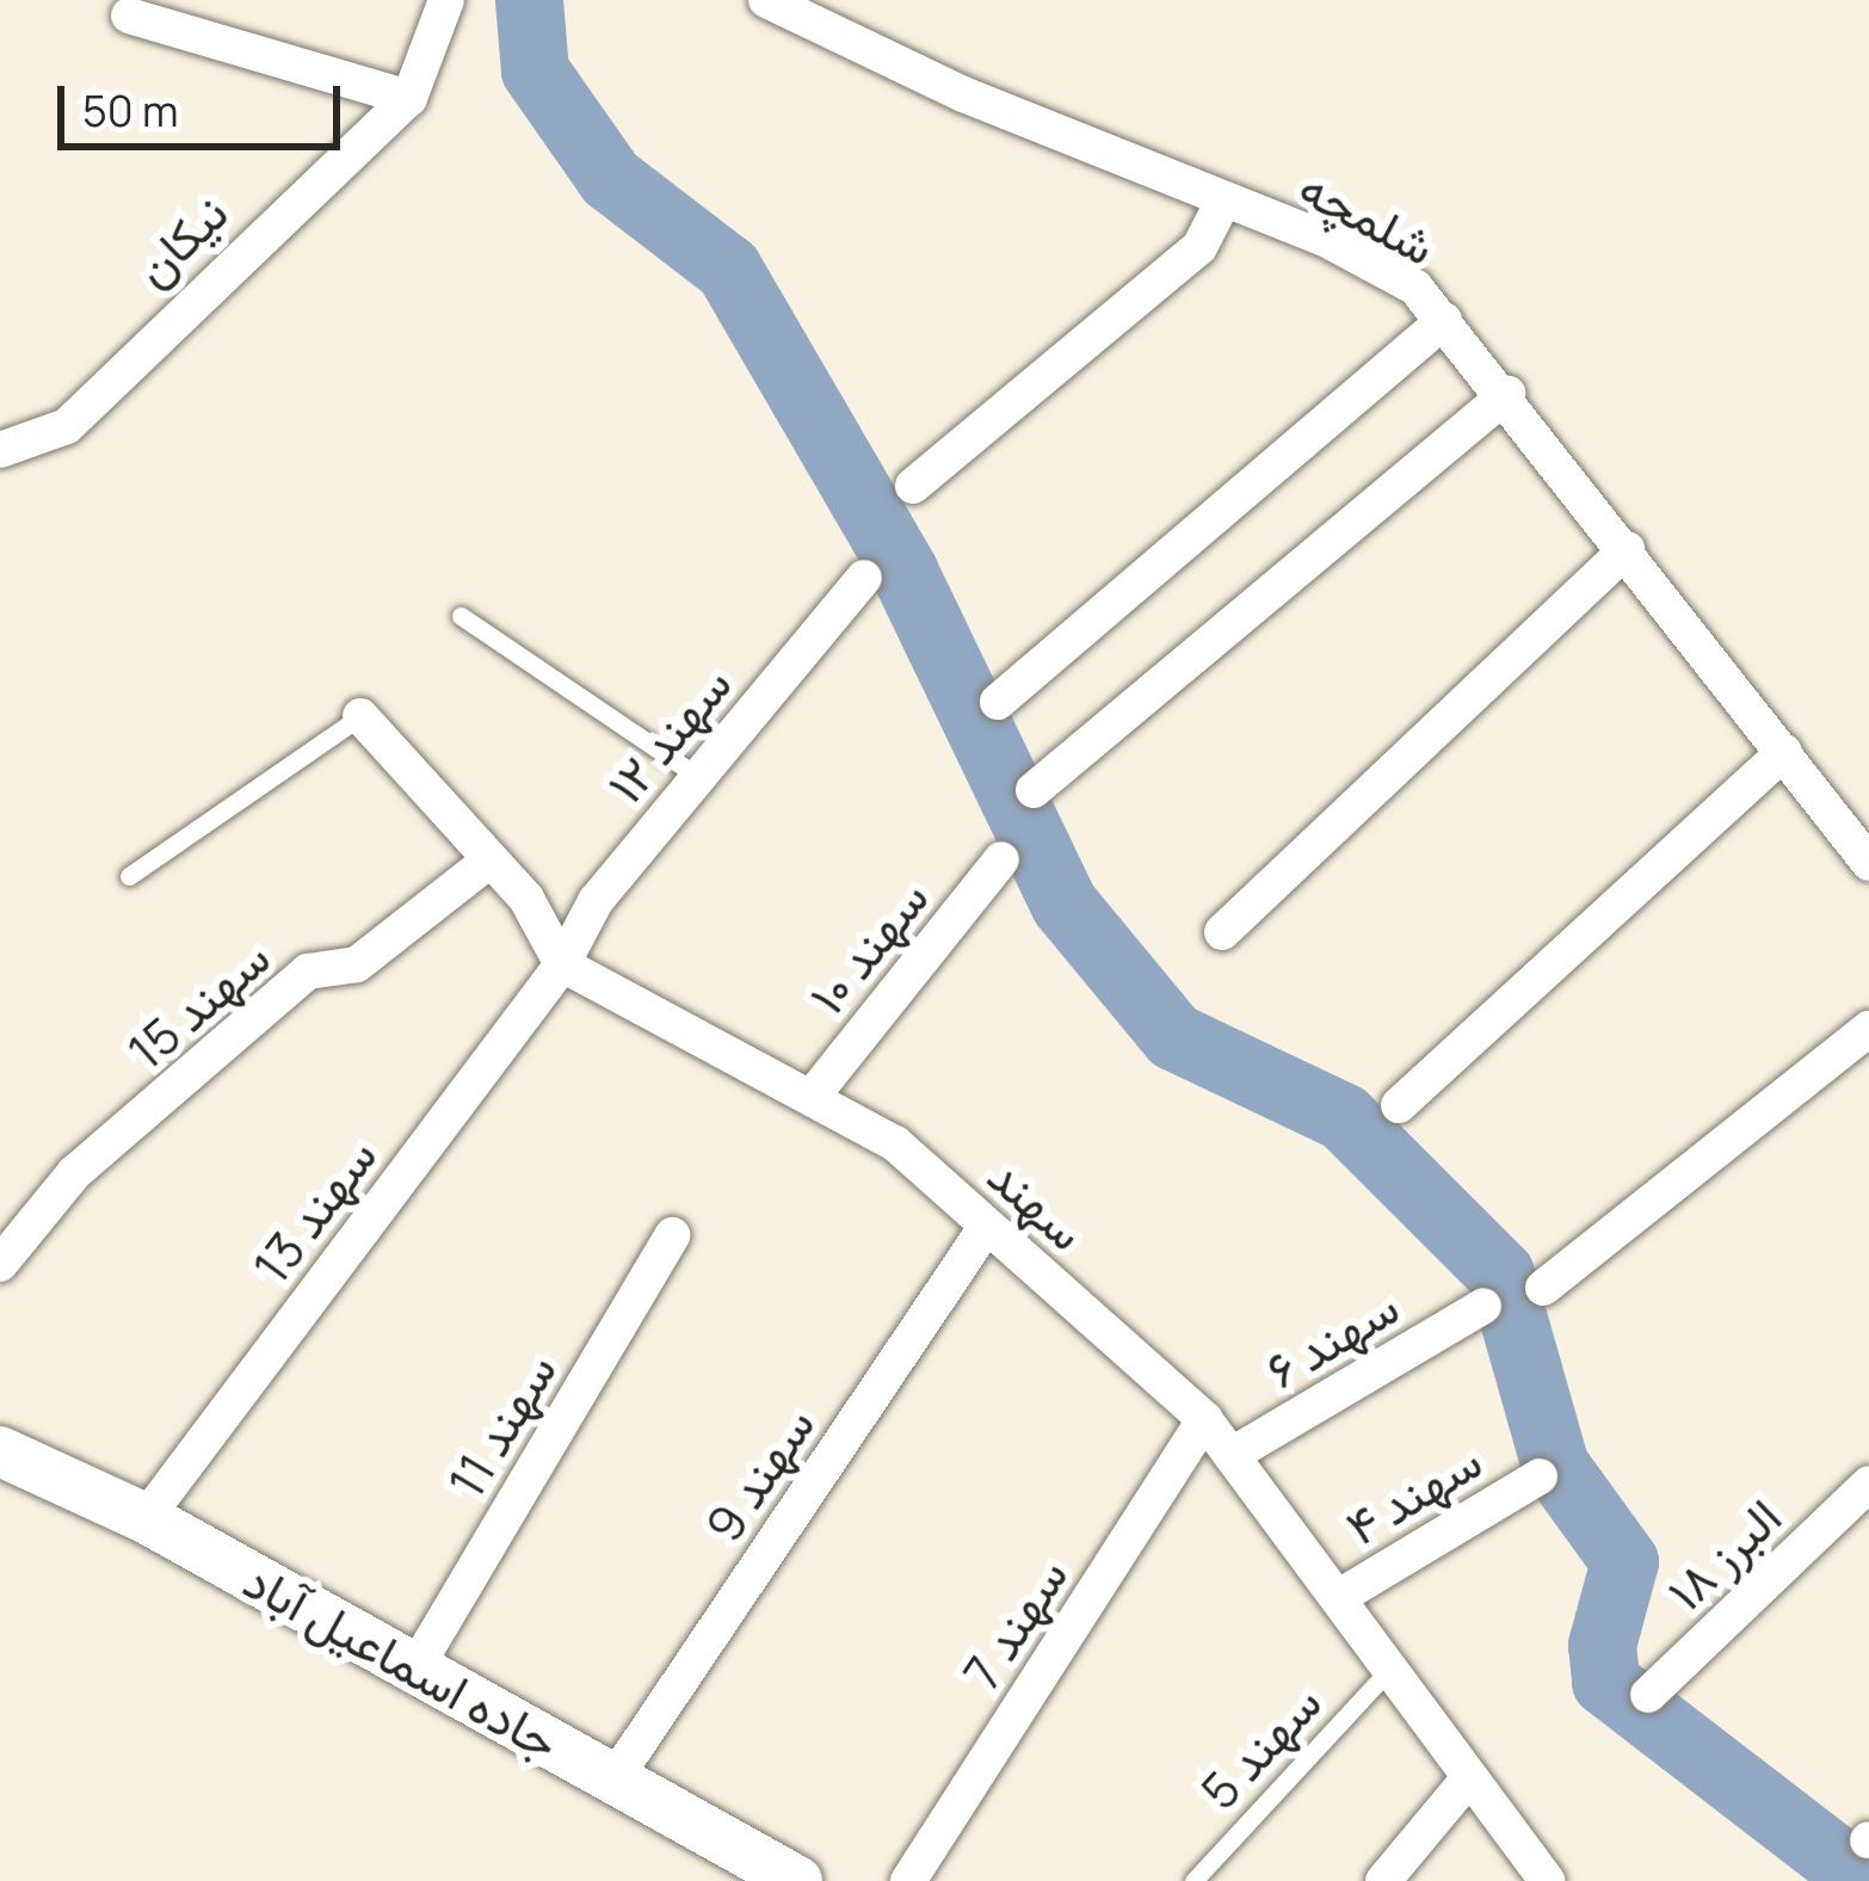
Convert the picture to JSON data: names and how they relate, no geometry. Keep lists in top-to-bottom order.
{
  "streets": {
    "street": [
      "شلمچه",
      "نیکان",
      "سهند ۱۲",
      "سهند ۱۰",
      "سهند 15",
      "سهند",
      "سهند 13",
      "سهند ۶",
      "سهند 11",
      "سهند 9",
      "سهند ۴",
      "البرز ۱۸",
      "سهند 7",
      "جاده اسماعیل آباد"
    ],
    "lane": ["سهند 5"]
  },
  "crossings": [
    ["سهند ۱۲", "سهند"],
    ["سهند ۱۲", "سهند 13"],
    ["سهند ۱۰", "سهند"],
    ["سهند 15", "سهند"],
    ["سهند", "سهند 13"],
    ["سهند", "سهند ۶"],
    ["سهند", "سهند 9"],
    ["سهند", "سهند ۴"],
    ["سهند", "سهند 7"],
    ["سهند", "سهند 5"],
    ["سهند 13", "جاده اسماعیل آباد"],
    ["سهند 11", "جاده اسماعیل آباد"],
    ["سهند 9", "جاده اسماعیل آباد"]
  ],
  "scale_bar": "50 m"
}
